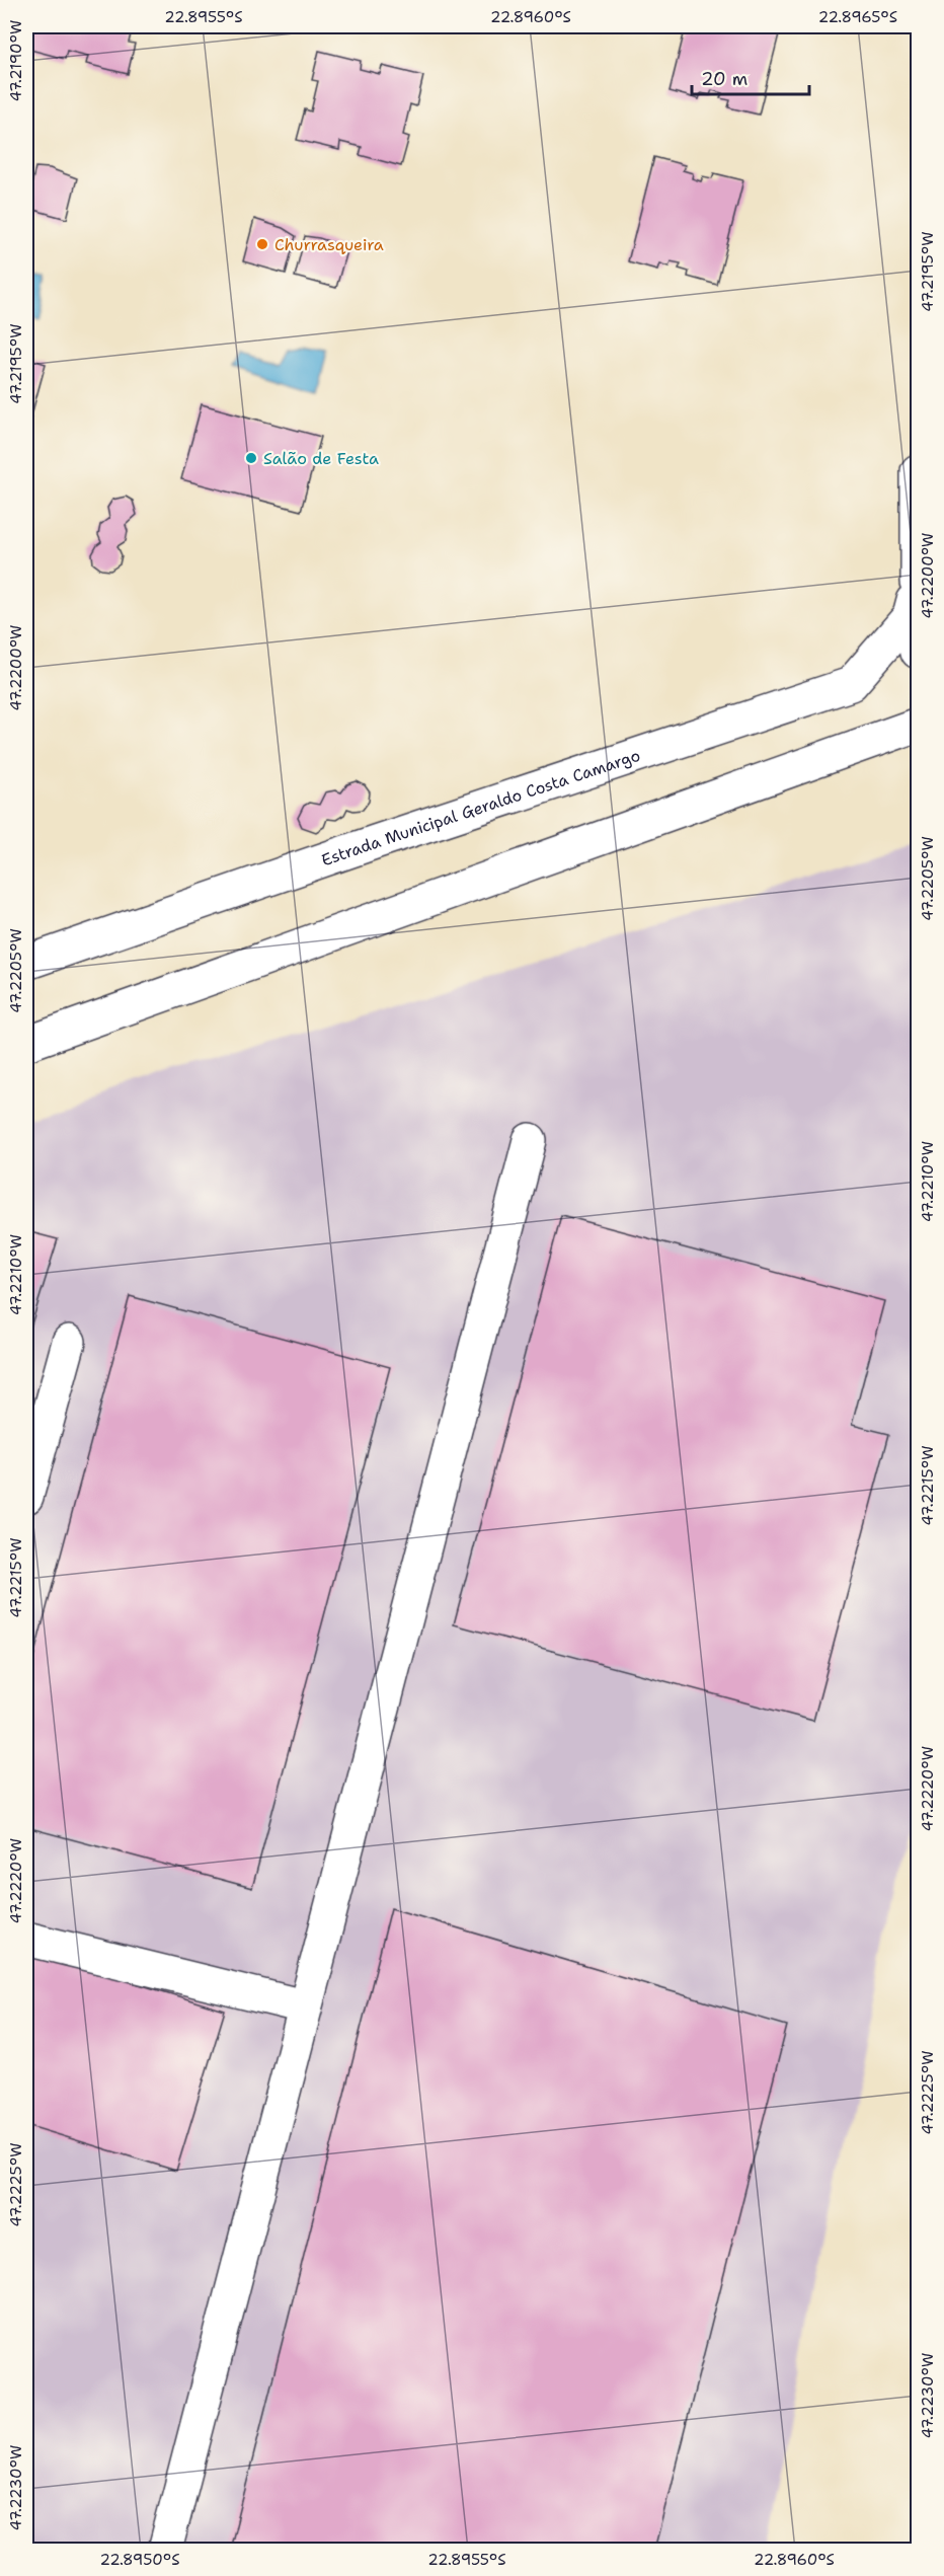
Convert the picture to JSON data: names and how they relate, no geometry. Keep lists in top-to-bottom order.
{
  "streets": {
    "street": ["Estrada Municipal Geraldo Costa Camargo"]
  },
  "places": ["Churrasqueira", "Salão de Festa"],
  "scale_bar": "20 m",
  "coordinates": [
    "22.8955°S",
    "22.8960°S",
    "22.8965°S",
    "47.2190°W",
    "47.2195°W",
    "47.2200°W",
    "47.2205°W",
    "47.2210°W",
    "47.2215°W",
    "47.2220°W",
    "47.2225°W",
    "47.2230°W",
    "22.8950°S"
  ]
}
